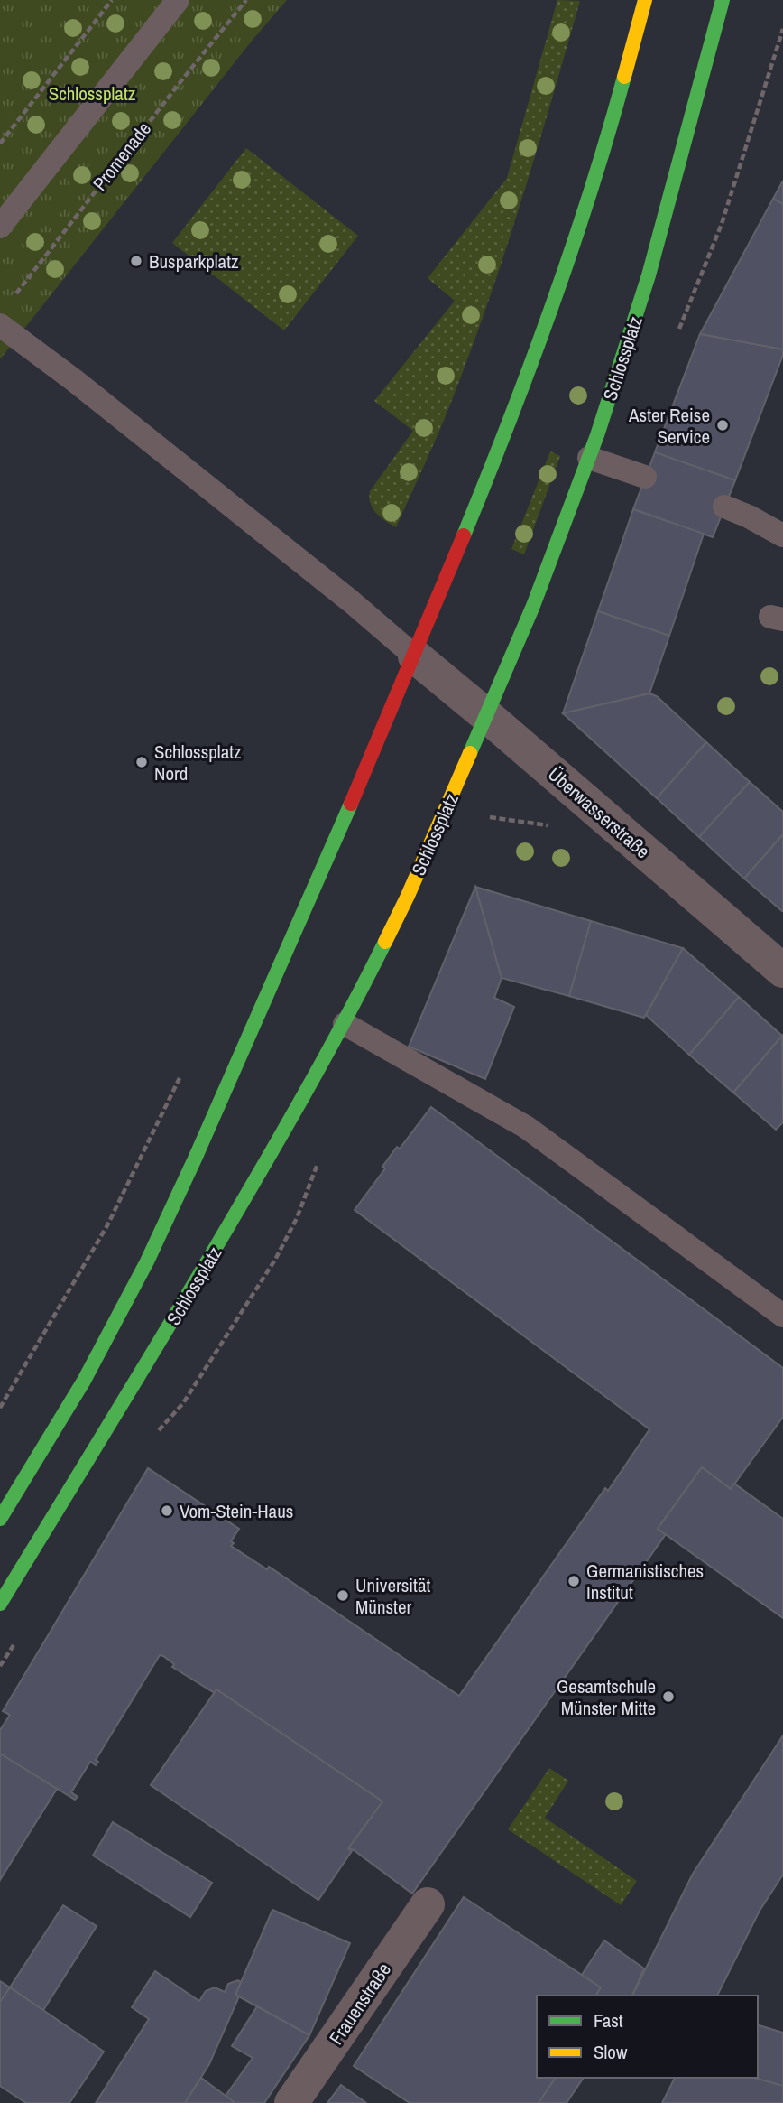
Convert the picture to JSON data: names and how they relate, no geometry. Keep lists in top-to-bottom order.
{
  "streets": {
    "main road": ["Schlossplatz"],
    "street": ["Überwasserstraße", "Frauenstraße"],
    "path": ["Promenade"]
  },
  "crossings": [
    ["Schlossplatz", "Überwasserstraße"]
  ],
  "parks": ["Schlossplatz"],
  "places": [
    "Busparkplatz",
    "Aster Reise Service",
    "Schlossplatz Nord",
    "Vom-Stein-Haus",
    "Germanistisches Institut",
    "Universität Münster",
    "Gesamtschule Münster Mitte"
  ],
  "legend": ["Fast", "Slow"]
}
